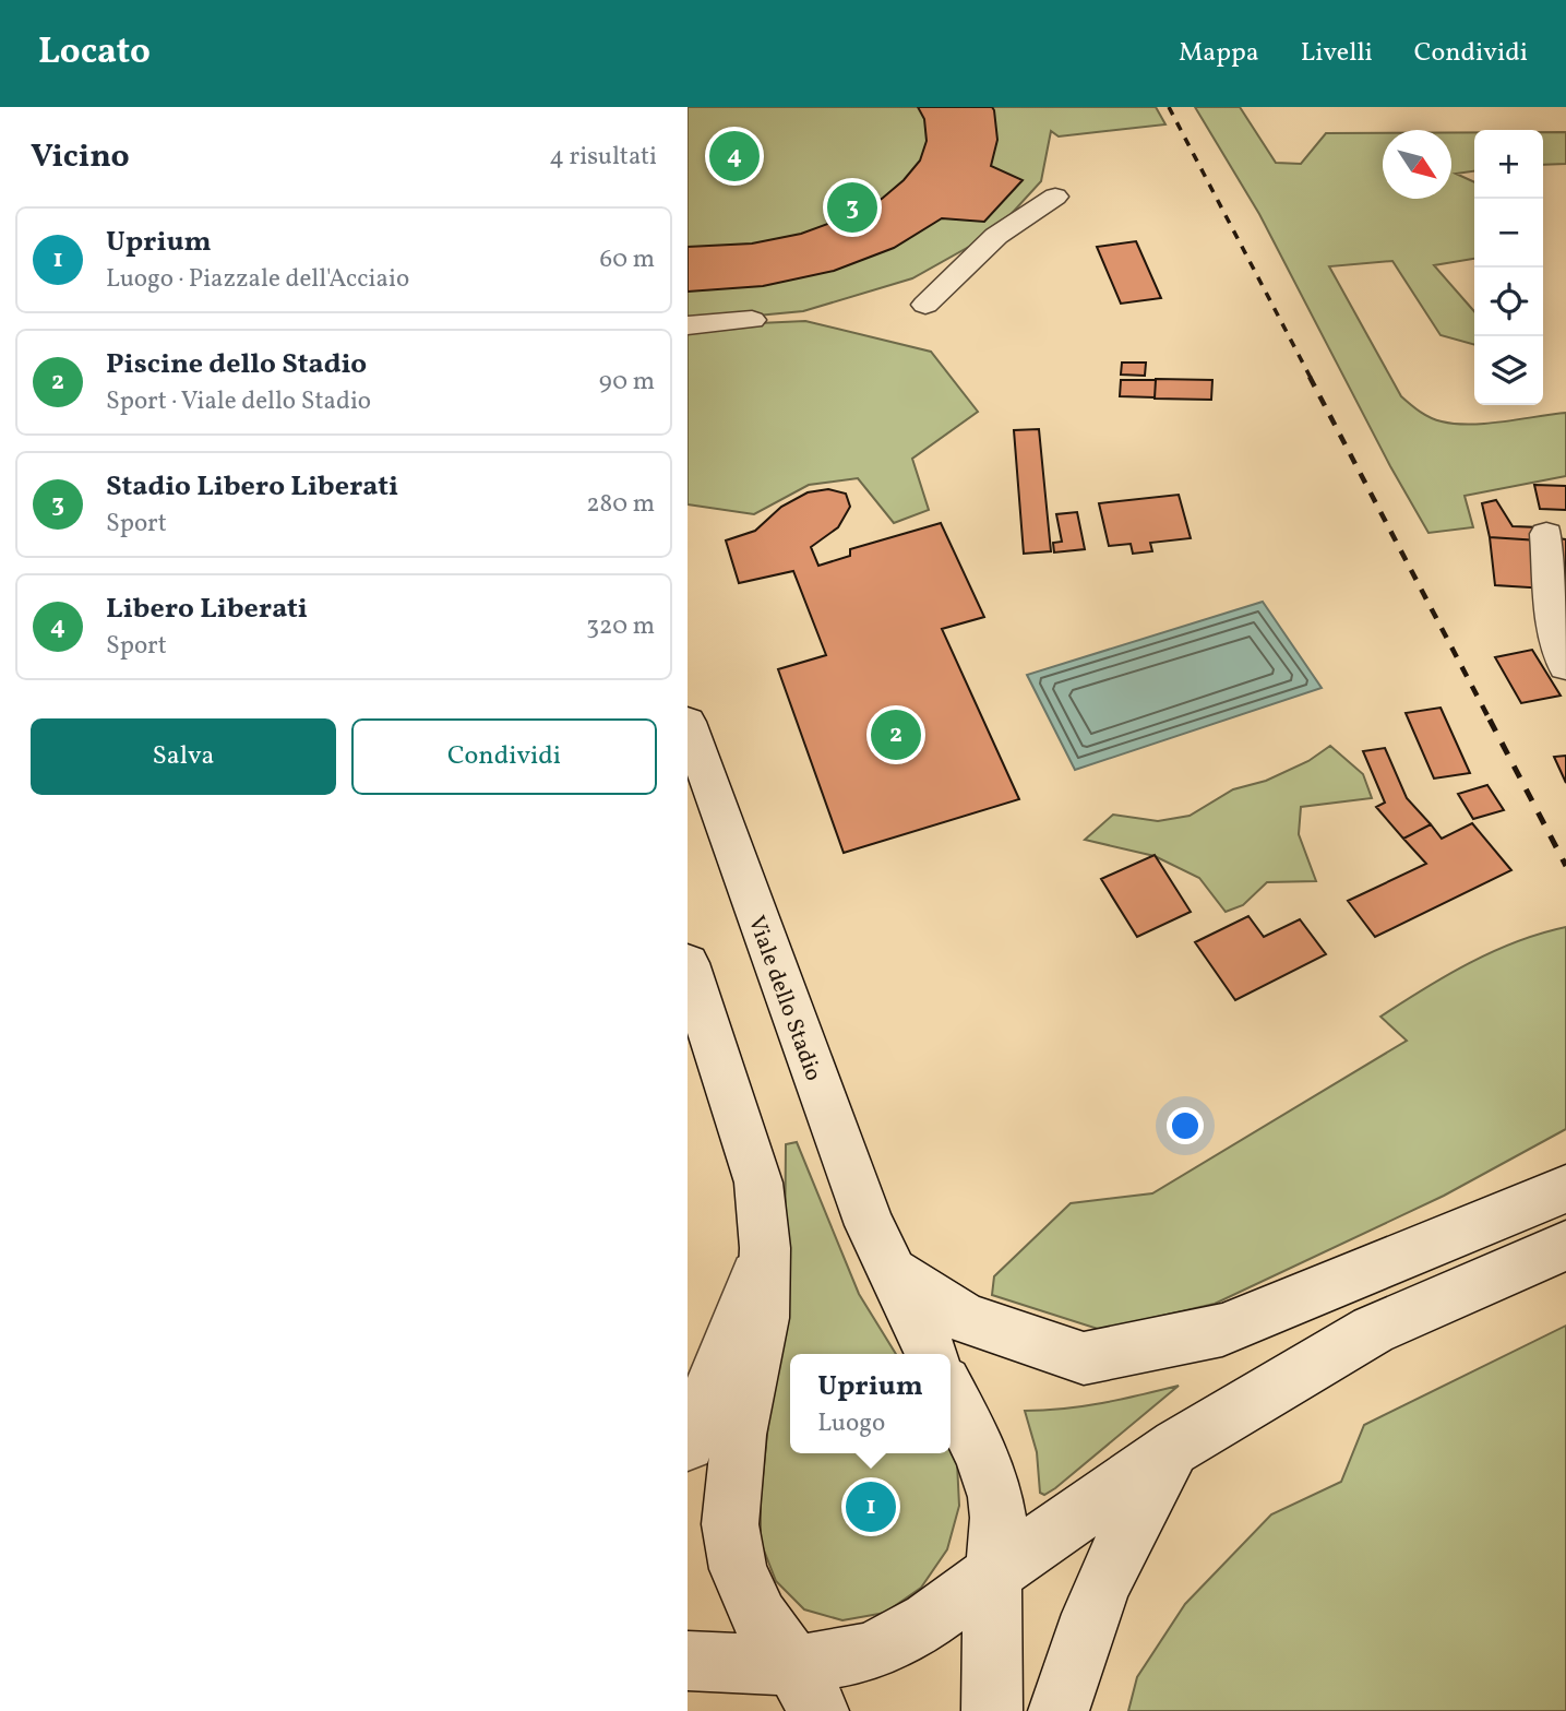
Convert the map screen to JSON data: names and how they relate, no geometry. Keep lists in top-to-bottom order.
{
  "streets": {
    "main road": ["Viale dello Stadio"]
  },
  "north": "bottom right",
  "page": {
    "header": "Locato",
    "nav": ["Mappa", "Livelli", "Condividi"],
    "heading": ["Vicino", "4 risultati"],
    "pins": [
      "4",
      "3",
      "2",
      "1"
    ],
    "map_buttons": ["+", "−"],
    "list": [
      {
        "mark": "1",
        "name": "Uprium",
        "note": "Luogo · Piazzale dell'Acciaio",
        "value": "60 m"
      },
      {
        "mark": "2",
        "name": "Piscine dello Stadio",
        "note": "Sport · Viale dello Stadio",
        "value": "90 m"
      },
      {
        "mark": "3",
        "name": "Stadio Libero Liberati",
        "note": "Sport",
        "value": "280 m"
      },
      {
        "mark": "4",
        "name": "Libero Liberati",
        "note": "Sport",
        "value": "320 m"
      }
    ],
    "buttons": ["Salva", "Condividi"],
    "popup": ["Uprium", "Luogo"]
  }
}
